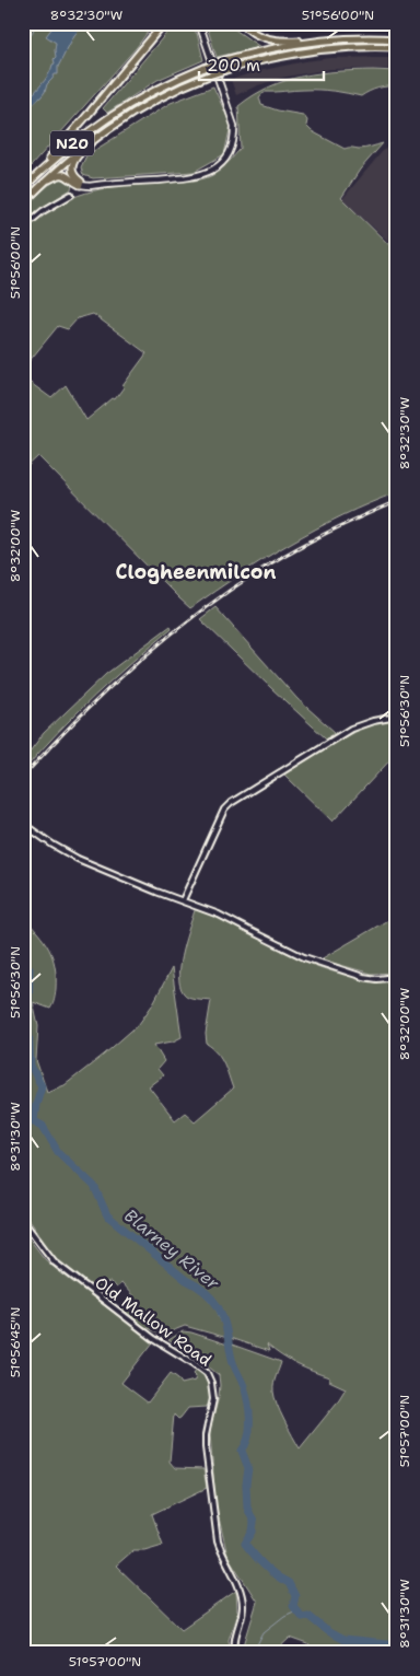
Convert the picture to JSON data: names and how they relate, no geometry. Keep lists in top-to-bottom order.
{
  "streets": {
    "highway": ["N20"],
    "street": ["Old Mallow Road"]
  },
  "districts": ["Clogheenmilcon"],
  "water": ["Blarney River"],
  "scale_bar": "200 m",
  "coordinates": [
    "8°32'30\"W",
    "51°56'00\"N",
    "8°32'00\"W",
    "51°56'30\"N",
    "8°31'30\"W",
    "51°56'45\"N",
    "51°57'00\"N"
  ]
}
